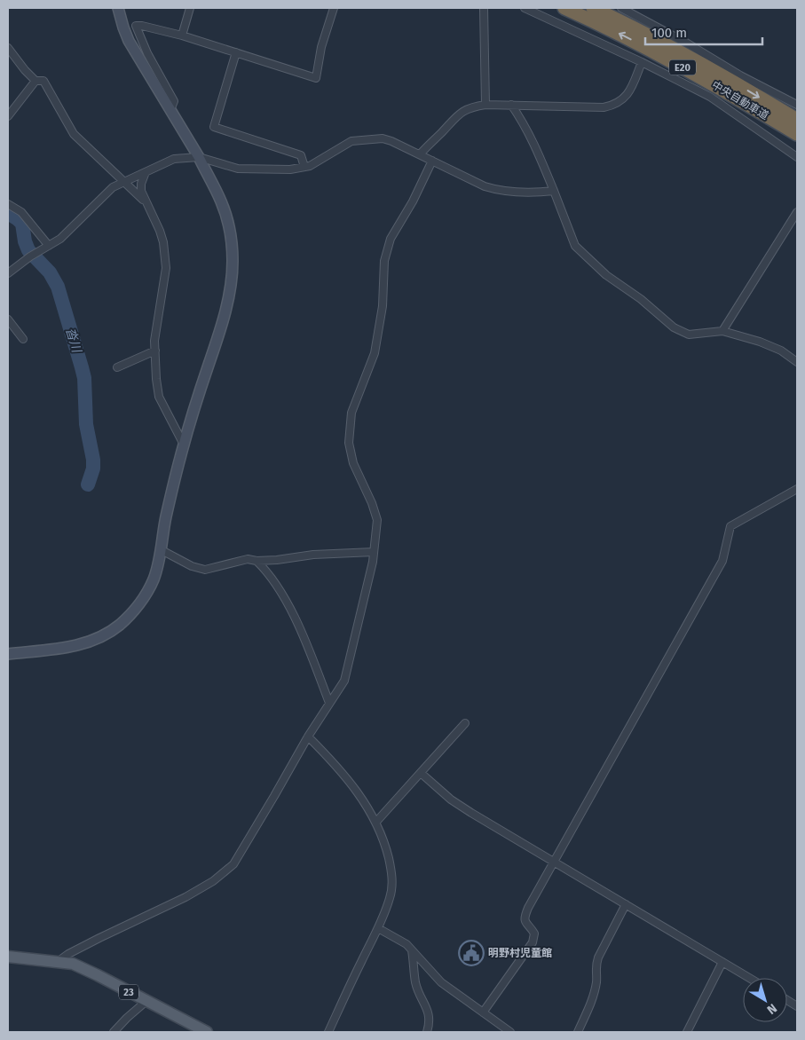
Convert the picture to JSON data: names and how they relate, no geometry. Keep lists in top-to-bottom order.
{
  "streets": {
    "highway": ["E20", "中央自動車道"],
    "main road": ["23"]
  },
  "water": ["沓川"],
  "places": {
    "public building": ["明野村児童館"]
  },
  "scale_bar": "100 m",
  "north": "bottom right"
}
